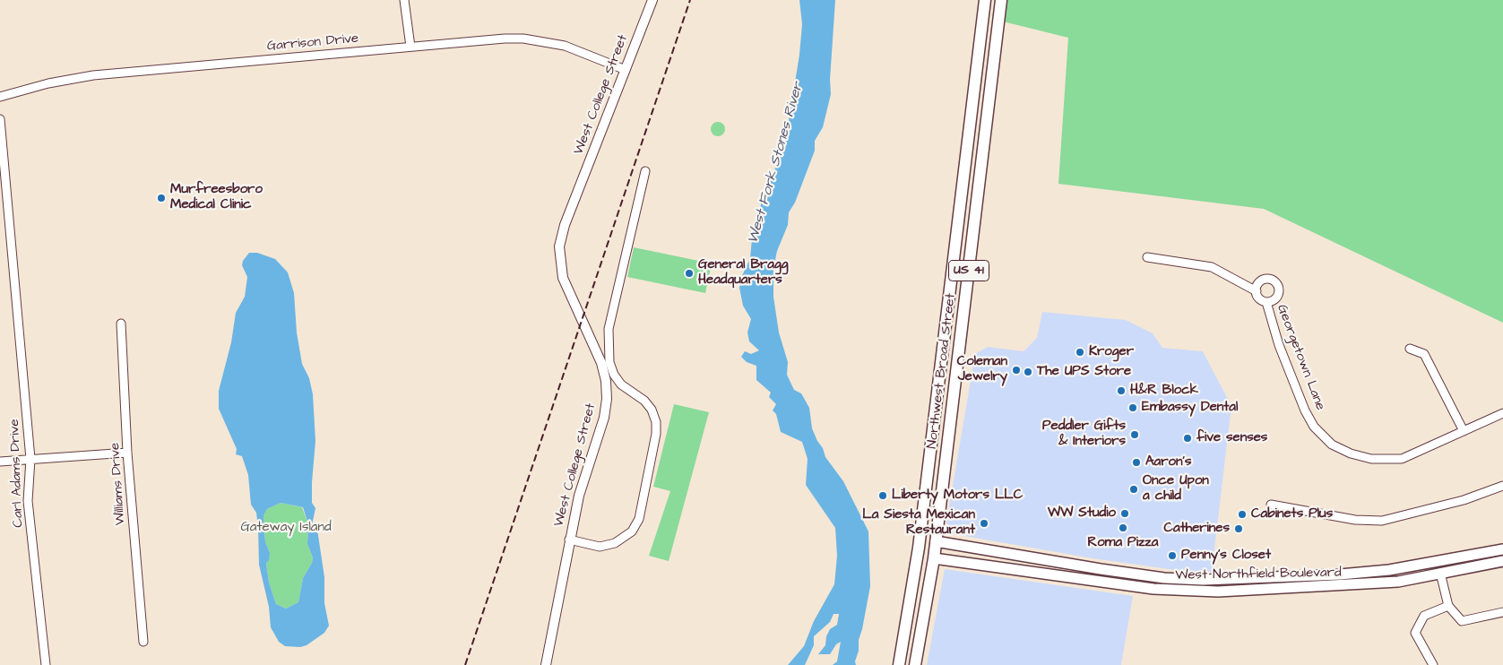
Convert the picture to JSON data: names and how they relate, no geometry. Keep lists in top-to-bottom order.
{
  "streets": {
    "main road": ["US 41", "Northwest Broad Street", "West Northfield Boulevard"],
    "street": [
      "Garrison Drive",
      "West College Street",
      "Georgetown Lane",
      "Carl Adams Drive",
      "Williams Drive"
    ]
  },
  "crossings": [
    ["Garrison Drive", "West College Street"],
    ["Northwest Broad Street", "West Northfield Boulevard"]
  ],
  "water": ["West Fork Stones River"],
  "parks": ["Gateway Island"],
  "places": [
    "Murfreesboro Medical Clinic",
    "General Bragg Headquarters",
    "Kroger",
    "Coleman Jewelry",
    "The UPS Store",
    "H&R Block",
    "Embassy Dental",
    "Peddler Gifts & Interiors",
    "five senses",
    "Aaron's",
    "Once Upon a child",
    "Liberty Motors LLC",
    "WW Studio",
    "Cabinets Plus",
    "La Siesta Mexican Restaurant",
    "Roma Pizza",
    "Catherines",
    "Penny's Closet"
  ]
}
